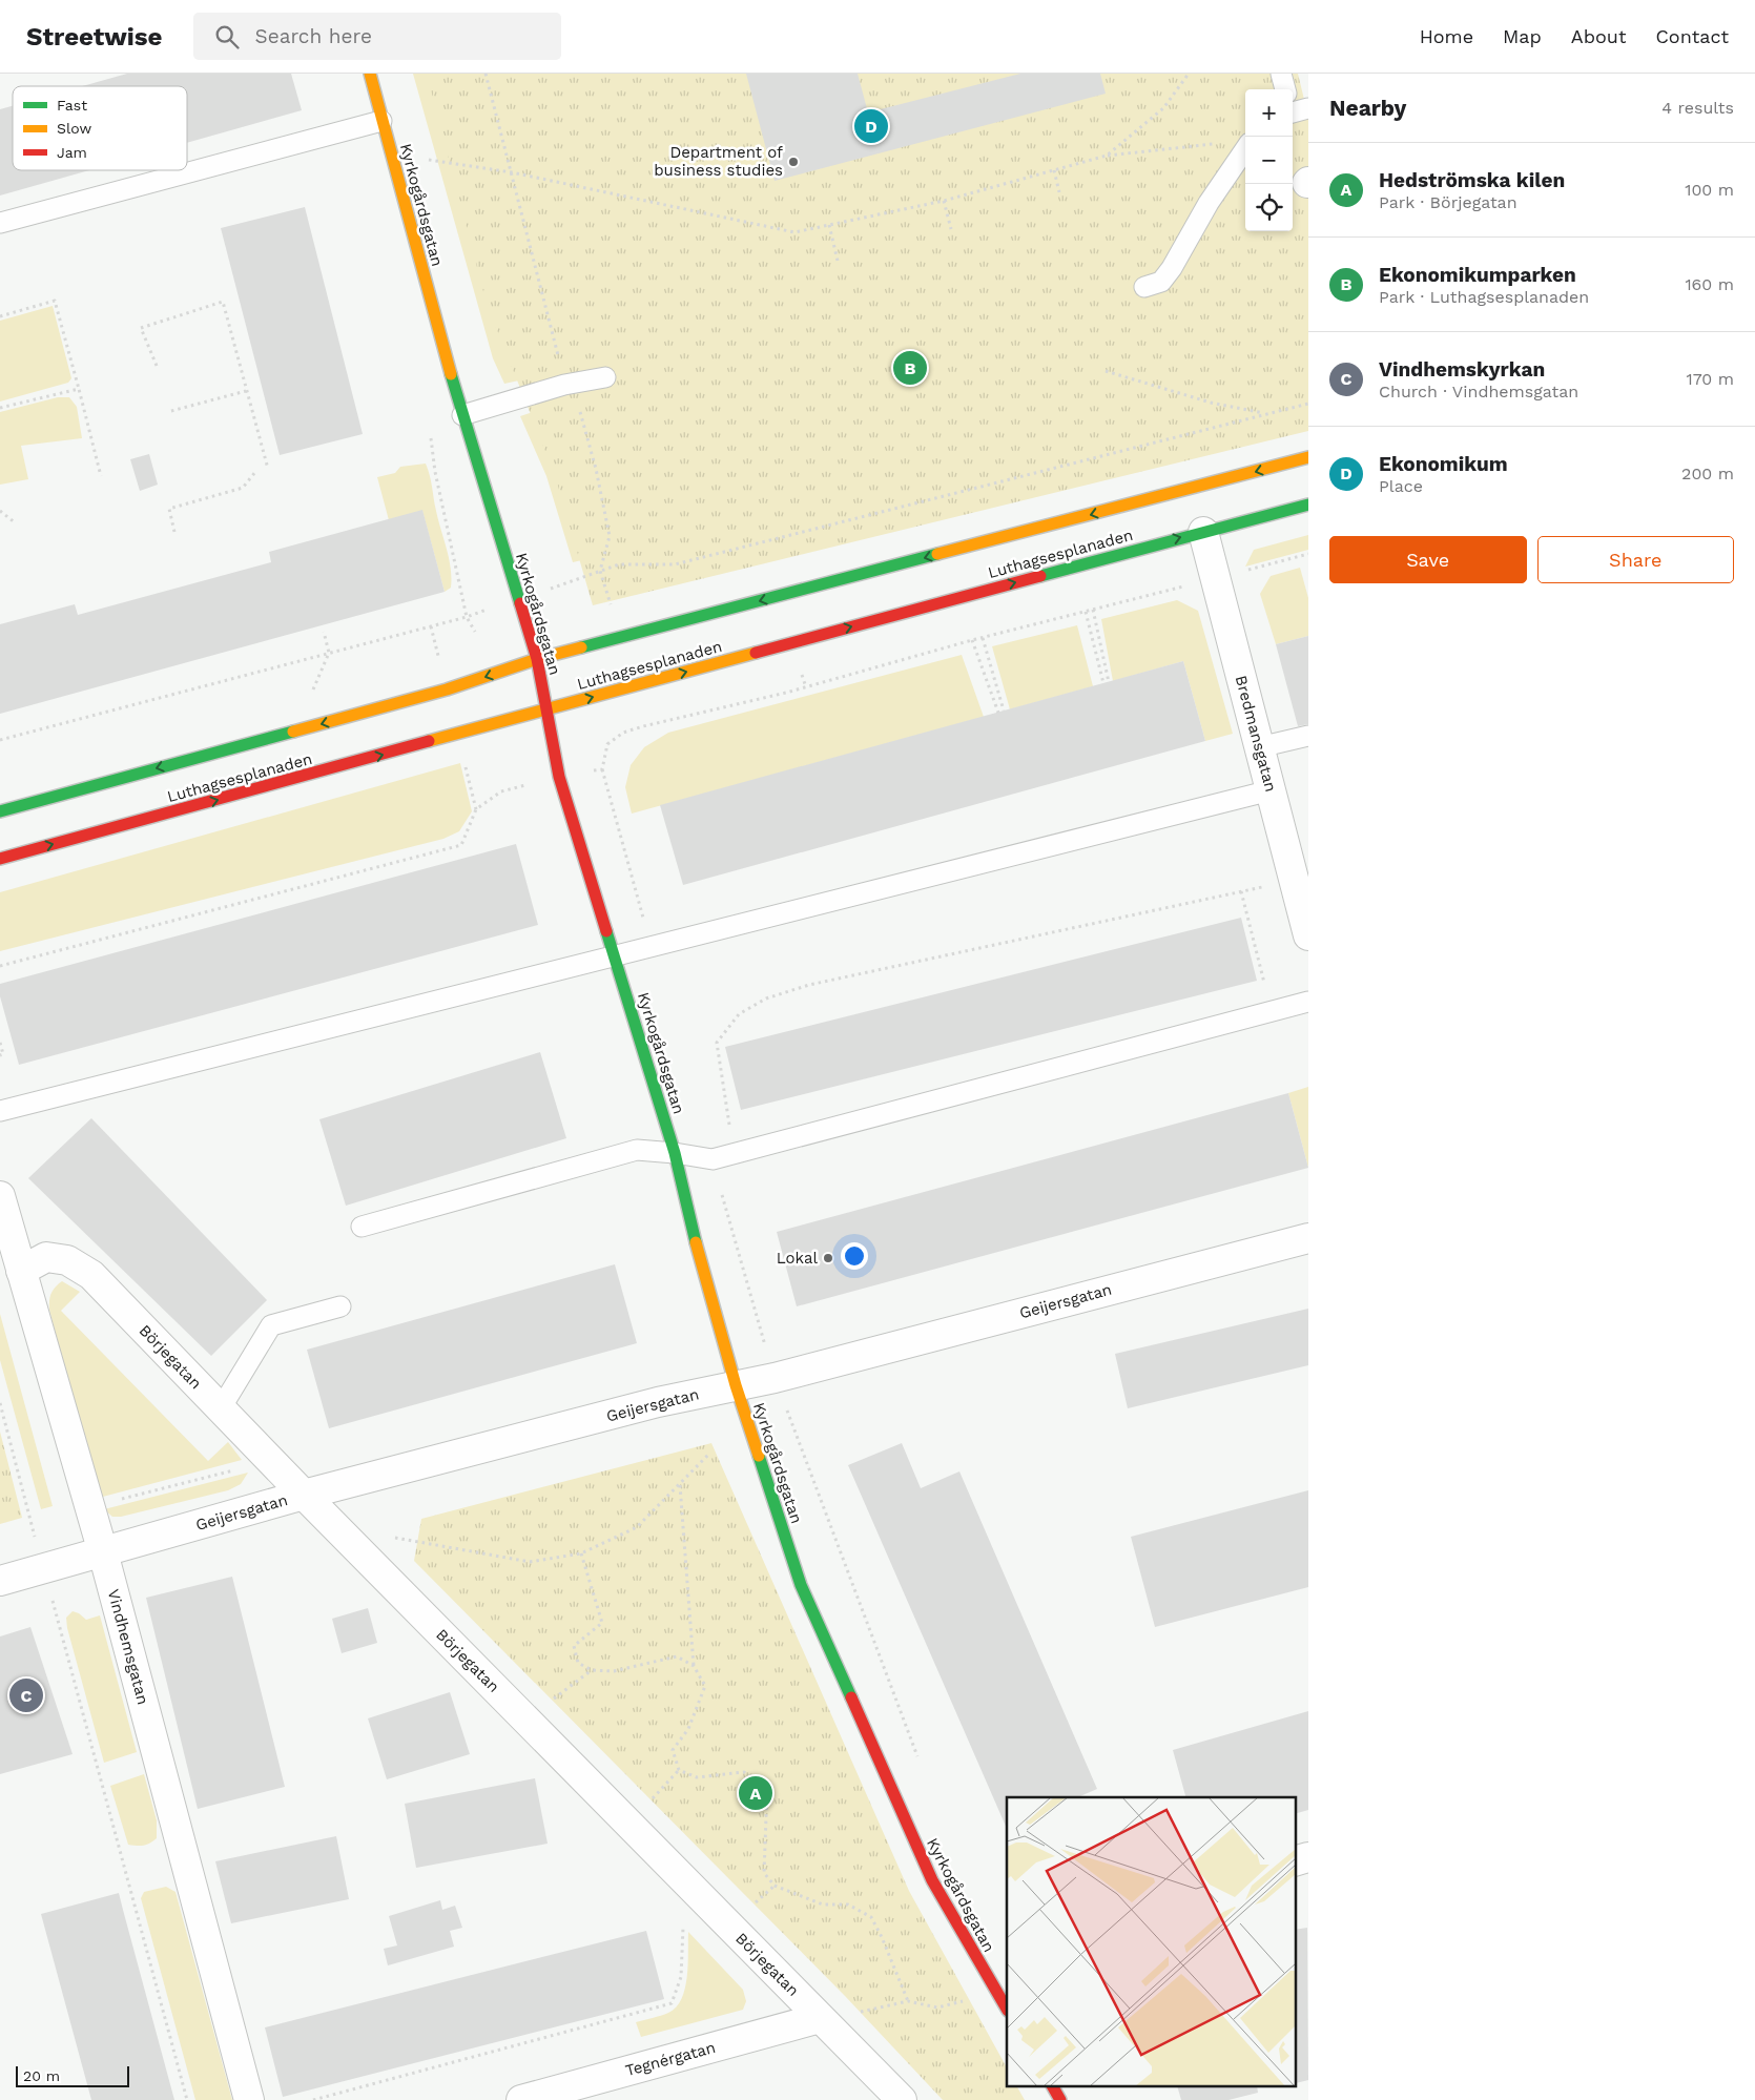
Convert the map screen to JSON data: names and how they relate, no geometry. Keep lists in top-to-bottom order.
{
  "streets": {
    "main road": ["Kyrkogårdsgatan", "Luthagsesplanaden"],
    "street": [
      "Bredmansgatan",
      "Geijersgatan",
      "Börjegatan",
      "Vindhemsgatan",
      "Tegnérgatan"
    ]
  },
  "crossings": [
    ["Kyrkogårdsgatan", "Luthagsesplanaden"],
    ["Kyrkogårdsgatan", "Geijersgatan"],
    ["Luthagsesplanaden", "Bredmansgatan"],
    ["Geijersgatan", "Börjegatan"],
    ["Geijersgatan", "Vindhemsgatan"],
    ["Börjegatan", "Vindhemsgatan"],
    ["Börjegatan", "Tegnérgatan"]
  ],
  "places": ["Department of business studies", "Lokal"],
  "legend": ["Fast", "Slow", "Jam"],
  "scale_bar": "20 m",
  "page": {
    "header": "Streetwise",
    "search": "Search here",
    "nav": [
      "Home",
      "Map",
      "About",
      "Contact"
    ],
    "heading": ["Nearby", "4 results"],
    "map_buttons": ["+", "−"],
    "pins": [
      "D",
      "B",
      "C",
      "A"
    ],
    "list": [
      {
        "mark": "A",
        "name": "Hedströmska kilen",
        "note": "Park · Börjegatan",
        "value": "100 m"
      },
      {
        "mark": "B",
        "name": "Ekonomikumparken",
        "note": "Park · Luthagsesplanaden",
        "value": "160 m"
      },
      {
        "mark": "C",
        "name": "Vindhemskyrkan",
        "note": "Church · Vindhemsgatan",
        "value": "170 m"
      },
      {
        "mark": "D",
        "name": "Ekonomikum",
        "note": "Place",
        "value": "200 m"
      }
    ],
    "buttons": ["Save", "Share"],
    "scale": "20 m"
  }
}
